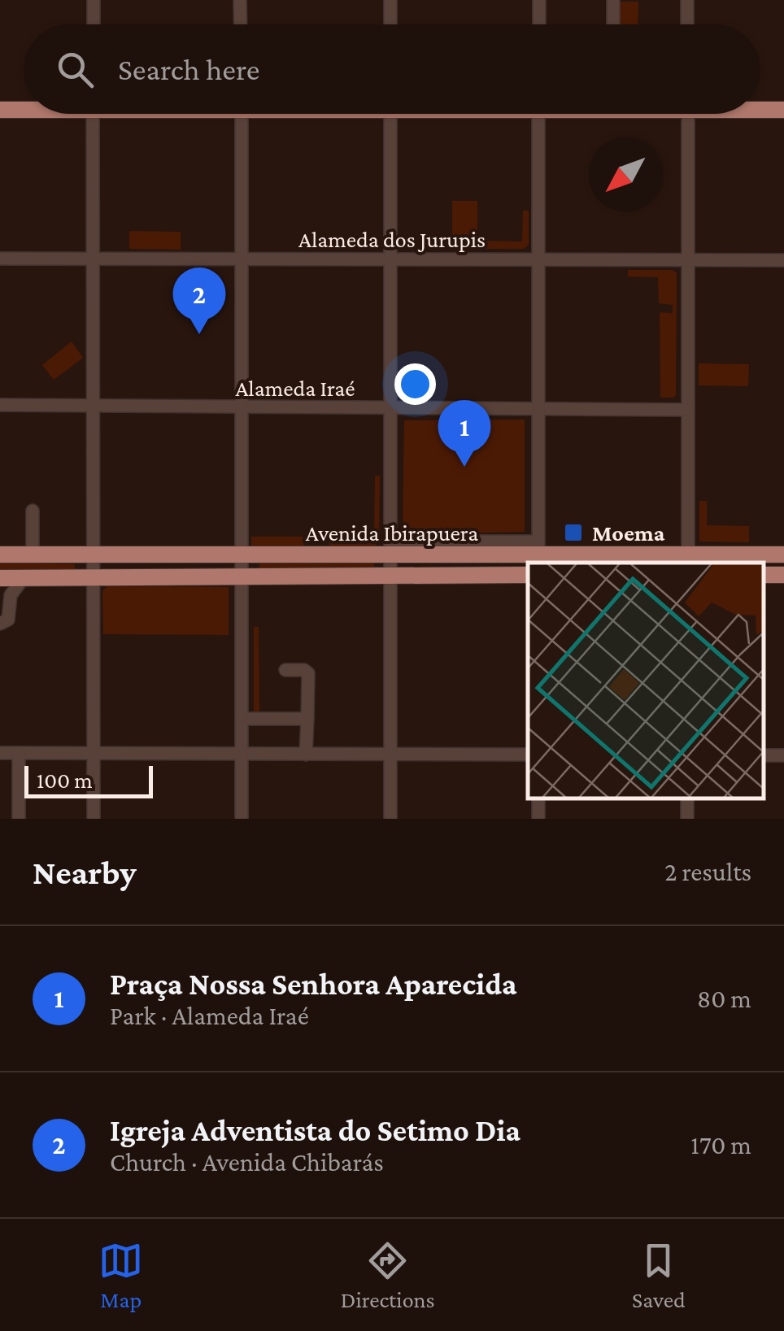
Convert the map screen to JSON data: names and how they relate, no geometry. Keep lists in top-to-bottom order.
{
  "streets": {
    "main road": ["Avenida Ibirapuera"],
    "street": ["Alameda dos Jurupis", "Alameda Iraé"]
  },
  "places": {
    "transit": ["Moema"]
  },
  "scale_bar": "100 m",
  "north": "bottom left",
  "page": {
    "search": "Search here",
    "pins": ["2", "1"],
    "scale": "100 m",
    "heading": ["Nearby", "2 results"],
    "list": [
      {
        "mark": "1",
        "name": "Praça Nossa Senhora Aparecida",
        "note": "Park · Alameda Iraé",
        "value": "80 m"
      },
      {
        "mark": "2",
        "name": "Igreja Adventista do Setimo Dia",
        "note": "Church · Avenida Chibarás",
        "value": "170 m"
      }
    ],
    "nav": ["Map", "Directions", "Saved"]
  }
}
